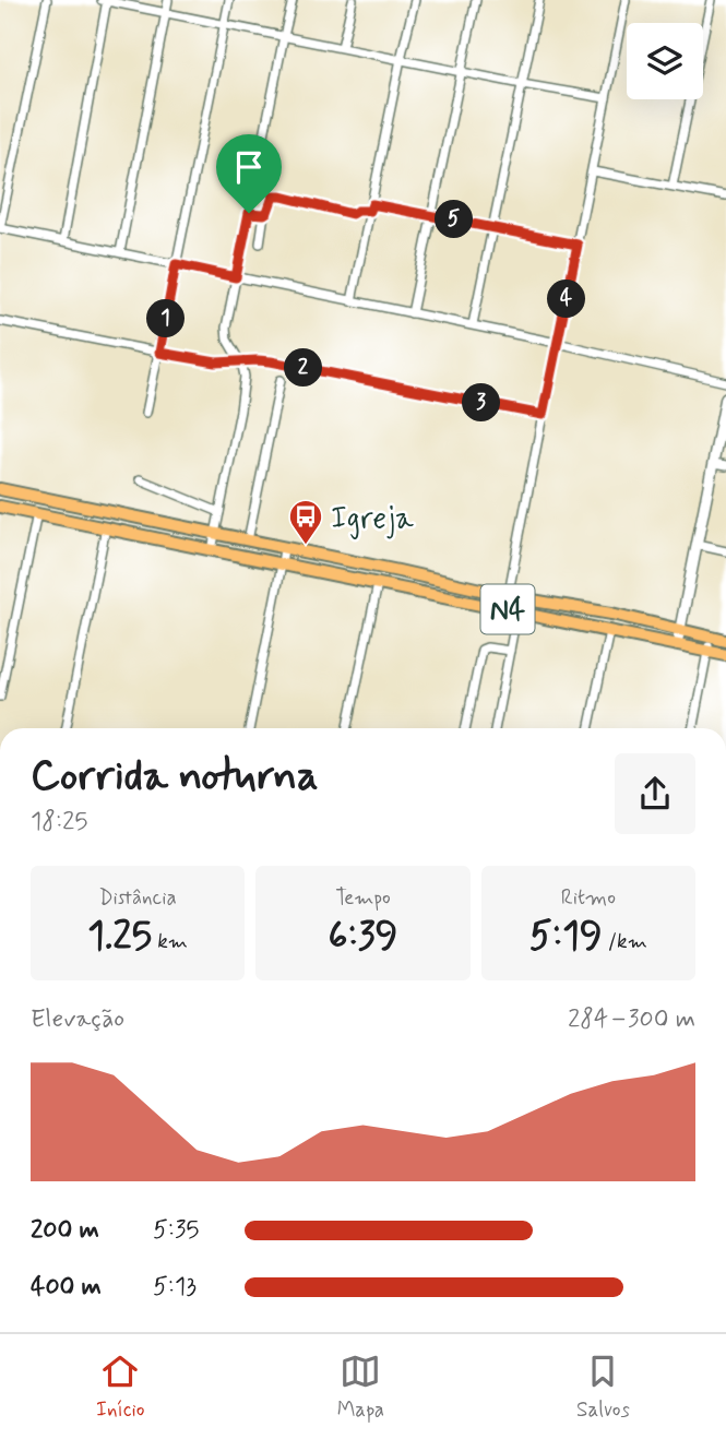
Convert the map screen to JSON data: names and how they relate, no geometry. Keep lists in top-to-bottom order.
{
  "streets": {
    "highway": ["N4"]
  },
  "places": {
    "bus stop": ["Igreja"]
  },
  "page": {
    "pins": [
      "5",
      "4",
      "1",
      "2",
      "3"
    ],
    "heading": ["Corrida noturna", "18:25"],
    "stats": [
      ["Distância", "1.25 km"],
      ["Tempo", "6:39"],
      ["Ritmo", "5:19 /km"]
    ],
    "chart": ["Elevação", "284–300 m"],
    "list": [
      {
        "name": "200 m",
        "note": "5:35"
      },
      {
        "name": "400 m",
        "note": "5:13"
      }
    ],
    "tabs": ["Início", "Mapa", "Salvos"]
  }
}
